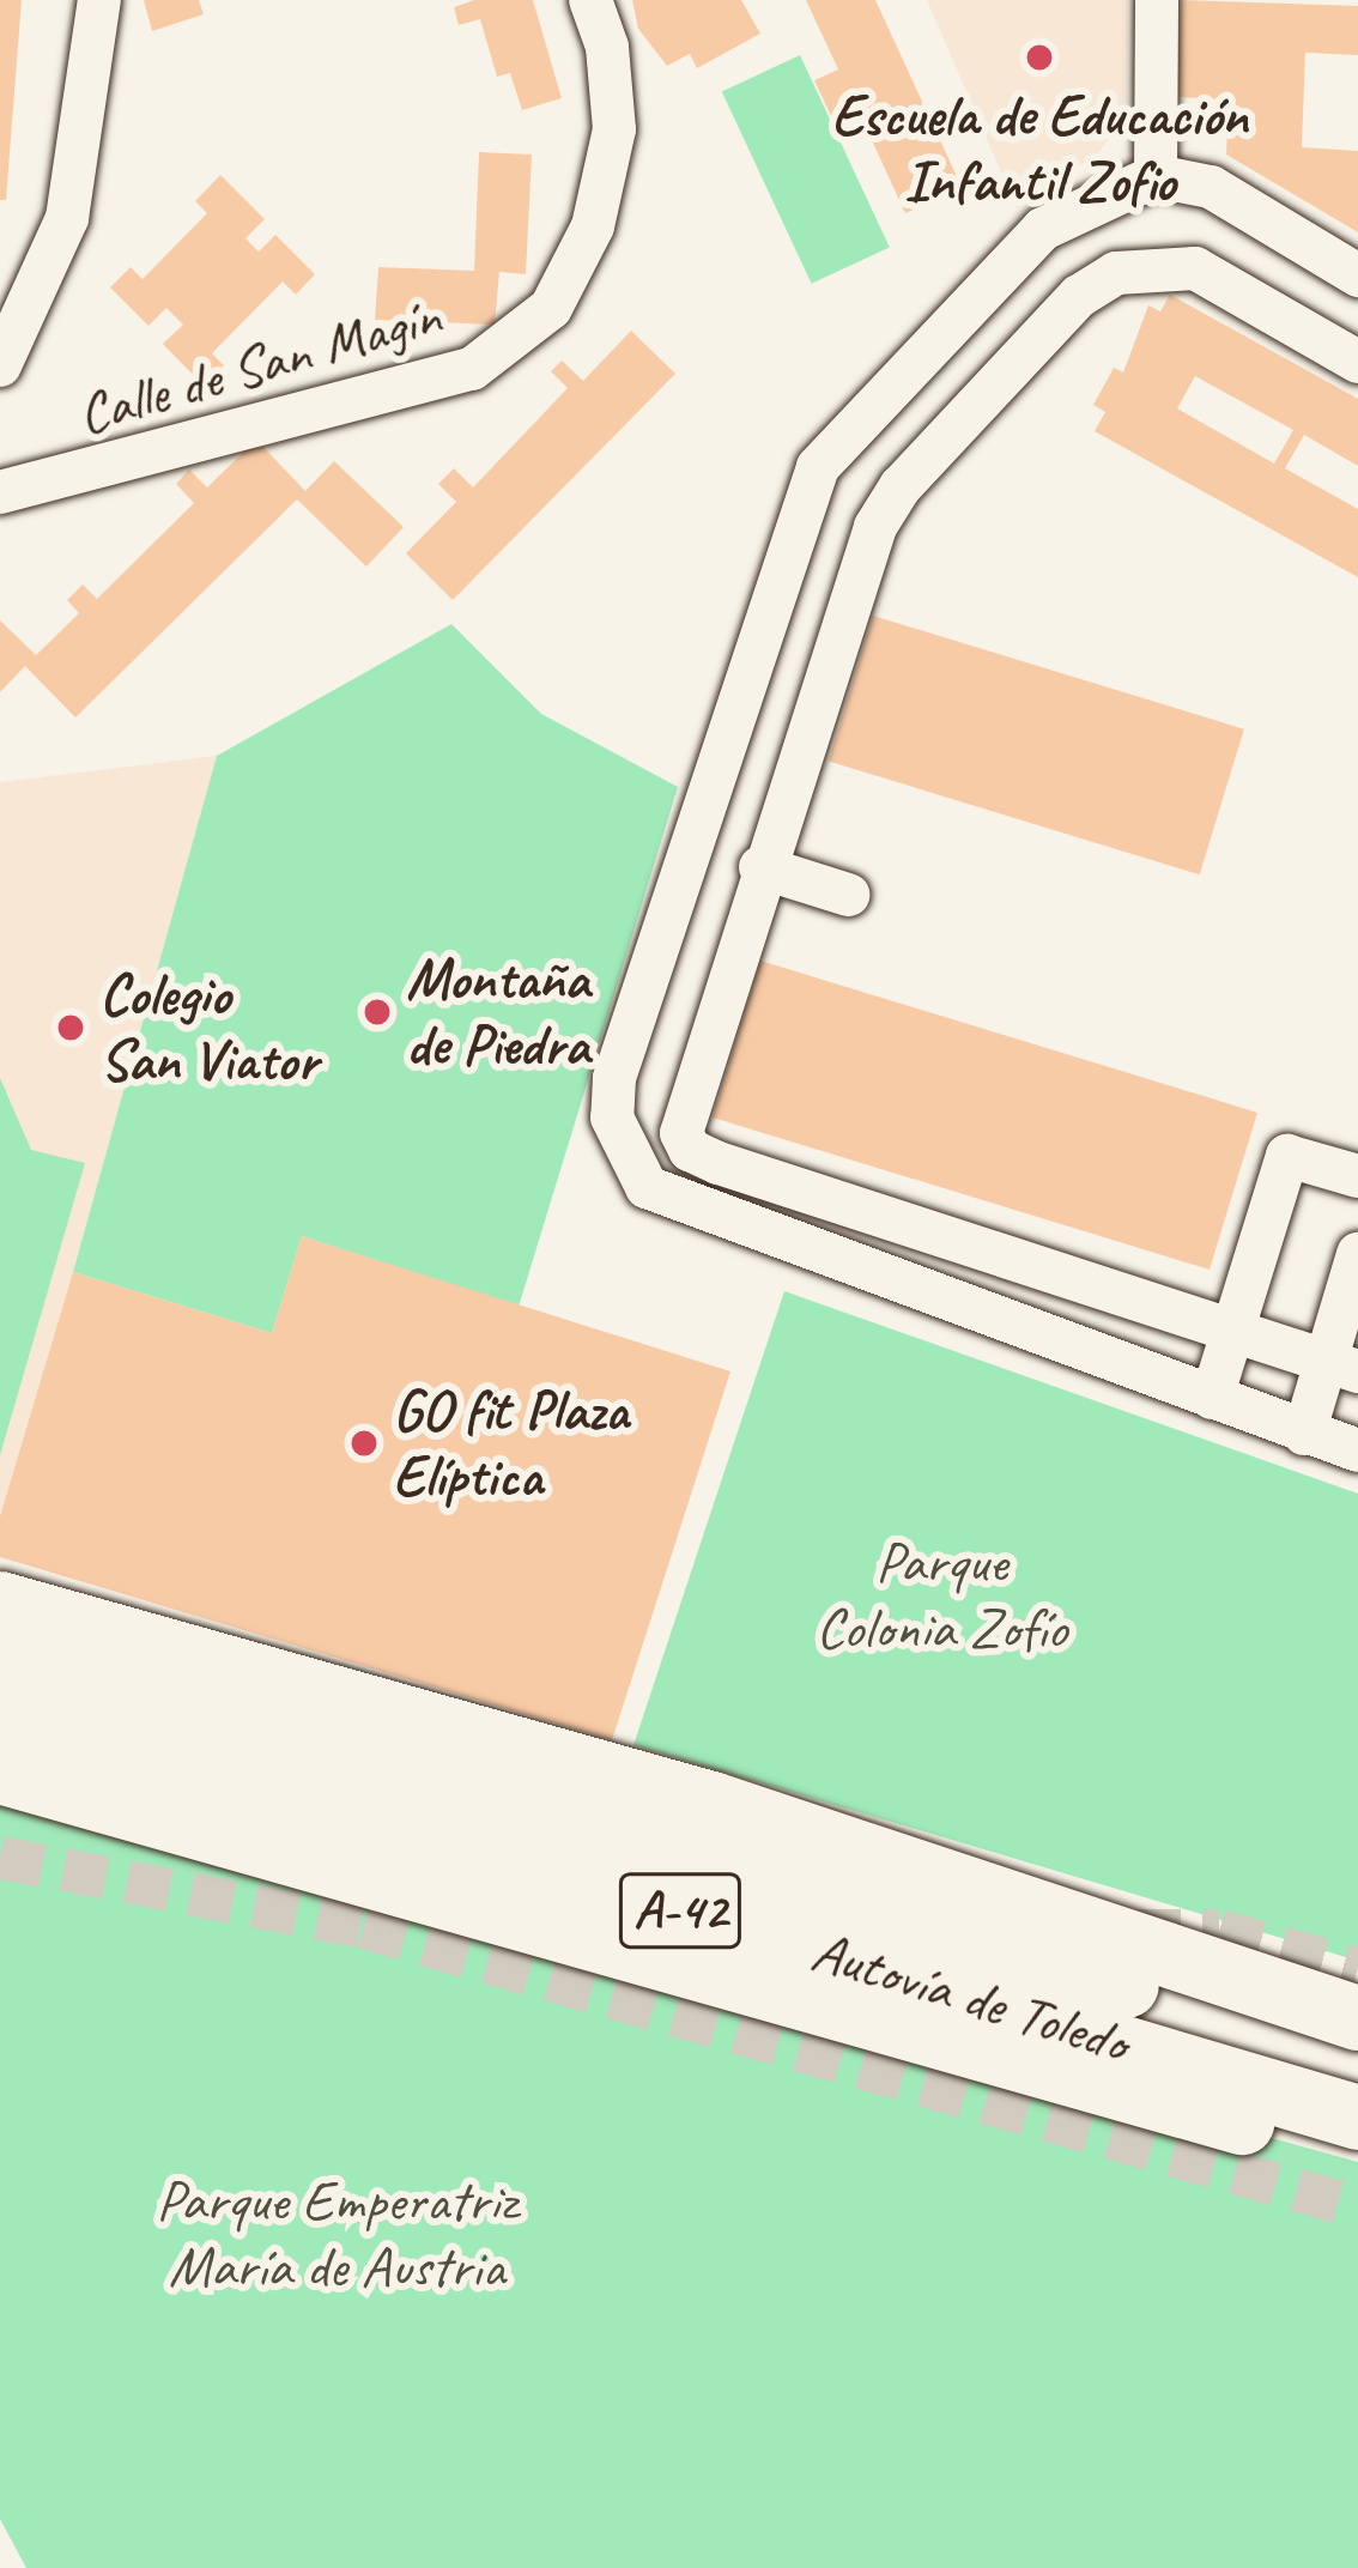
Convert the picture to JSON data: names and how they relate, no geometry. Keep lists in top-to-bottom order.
{
  "streets": {
    "highway": ["A-42", "Autovía de Toledo"],
    "street": ["Calle de San Magín"]
  },
  "parks": ["Parque Colonia Zofío", "Parque Emperatriz María de Austria"],
  "places": [
    "Escuela de Educación Infantil Zofio",
    "Montaña de Piedra",
    "Colegio San Viator",
    "GO fit Plaza Elíptica"
  ]
}
